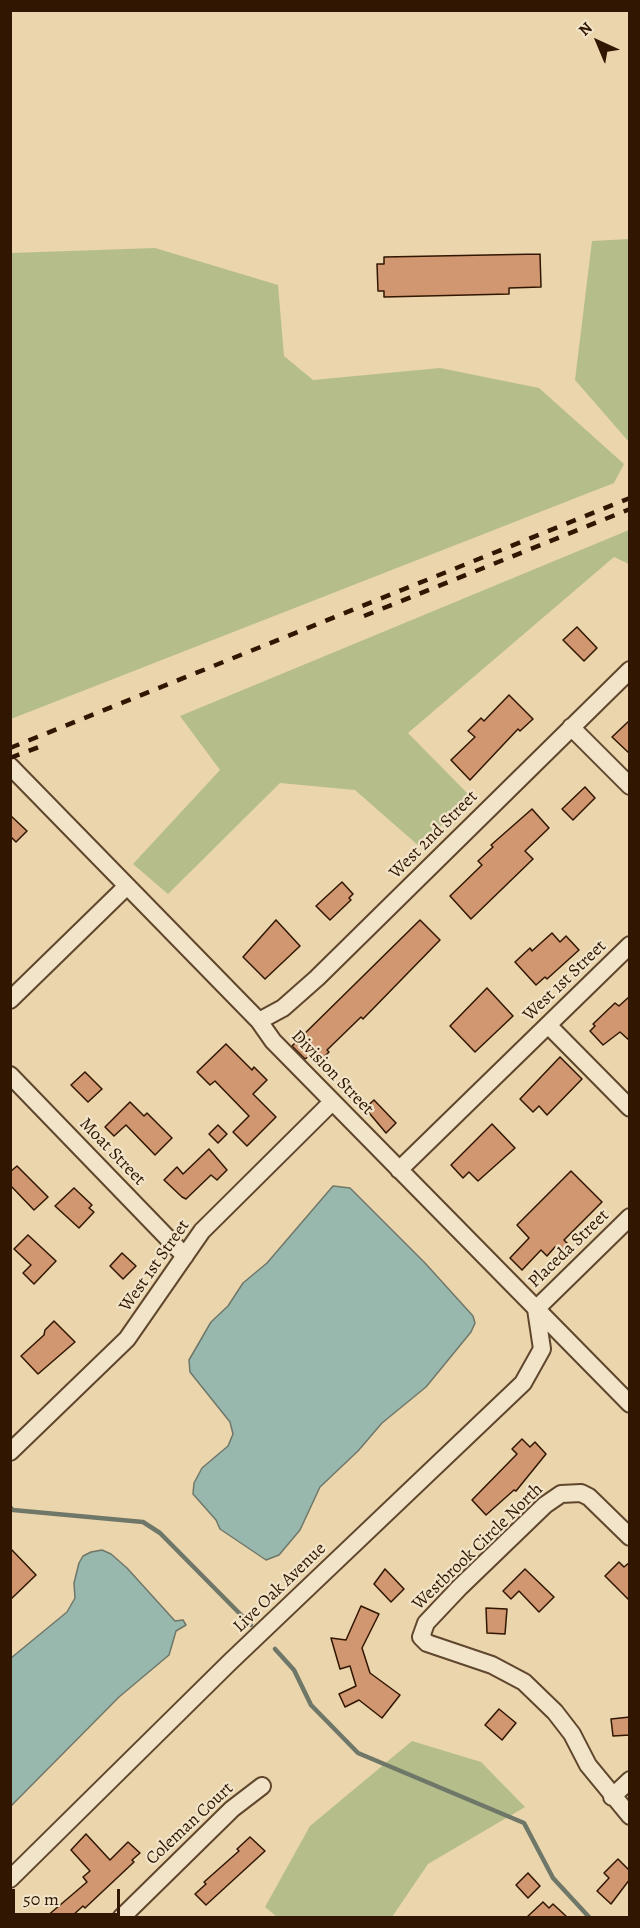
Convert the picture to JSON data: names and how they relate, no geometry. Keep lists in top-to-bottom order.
{
  "streets": {
    "street": [
      "West 2nd Street",
      "West 1st Street",
      "Division Street",
      "Moat Street",
      "Placeda Street",
      "Westbrook Circle North",
      "Live Oak Avenue",
      "Coleman Court"
    ]
  },
  "crossings": [
    ["West 2nd Street", "Division Street"],
    ["West 1st Street", "Division Street"],
    ["West 1st Street", "Moat Street"],
    ["Division Street", "Placeda Street"],
    ["Division Street", "Live Oak Avenue"],
    ["Placeda Street", "Live Oak Avenue"]
  ],
  "scale_bar": "50 m",
  "north": "top left"
}
